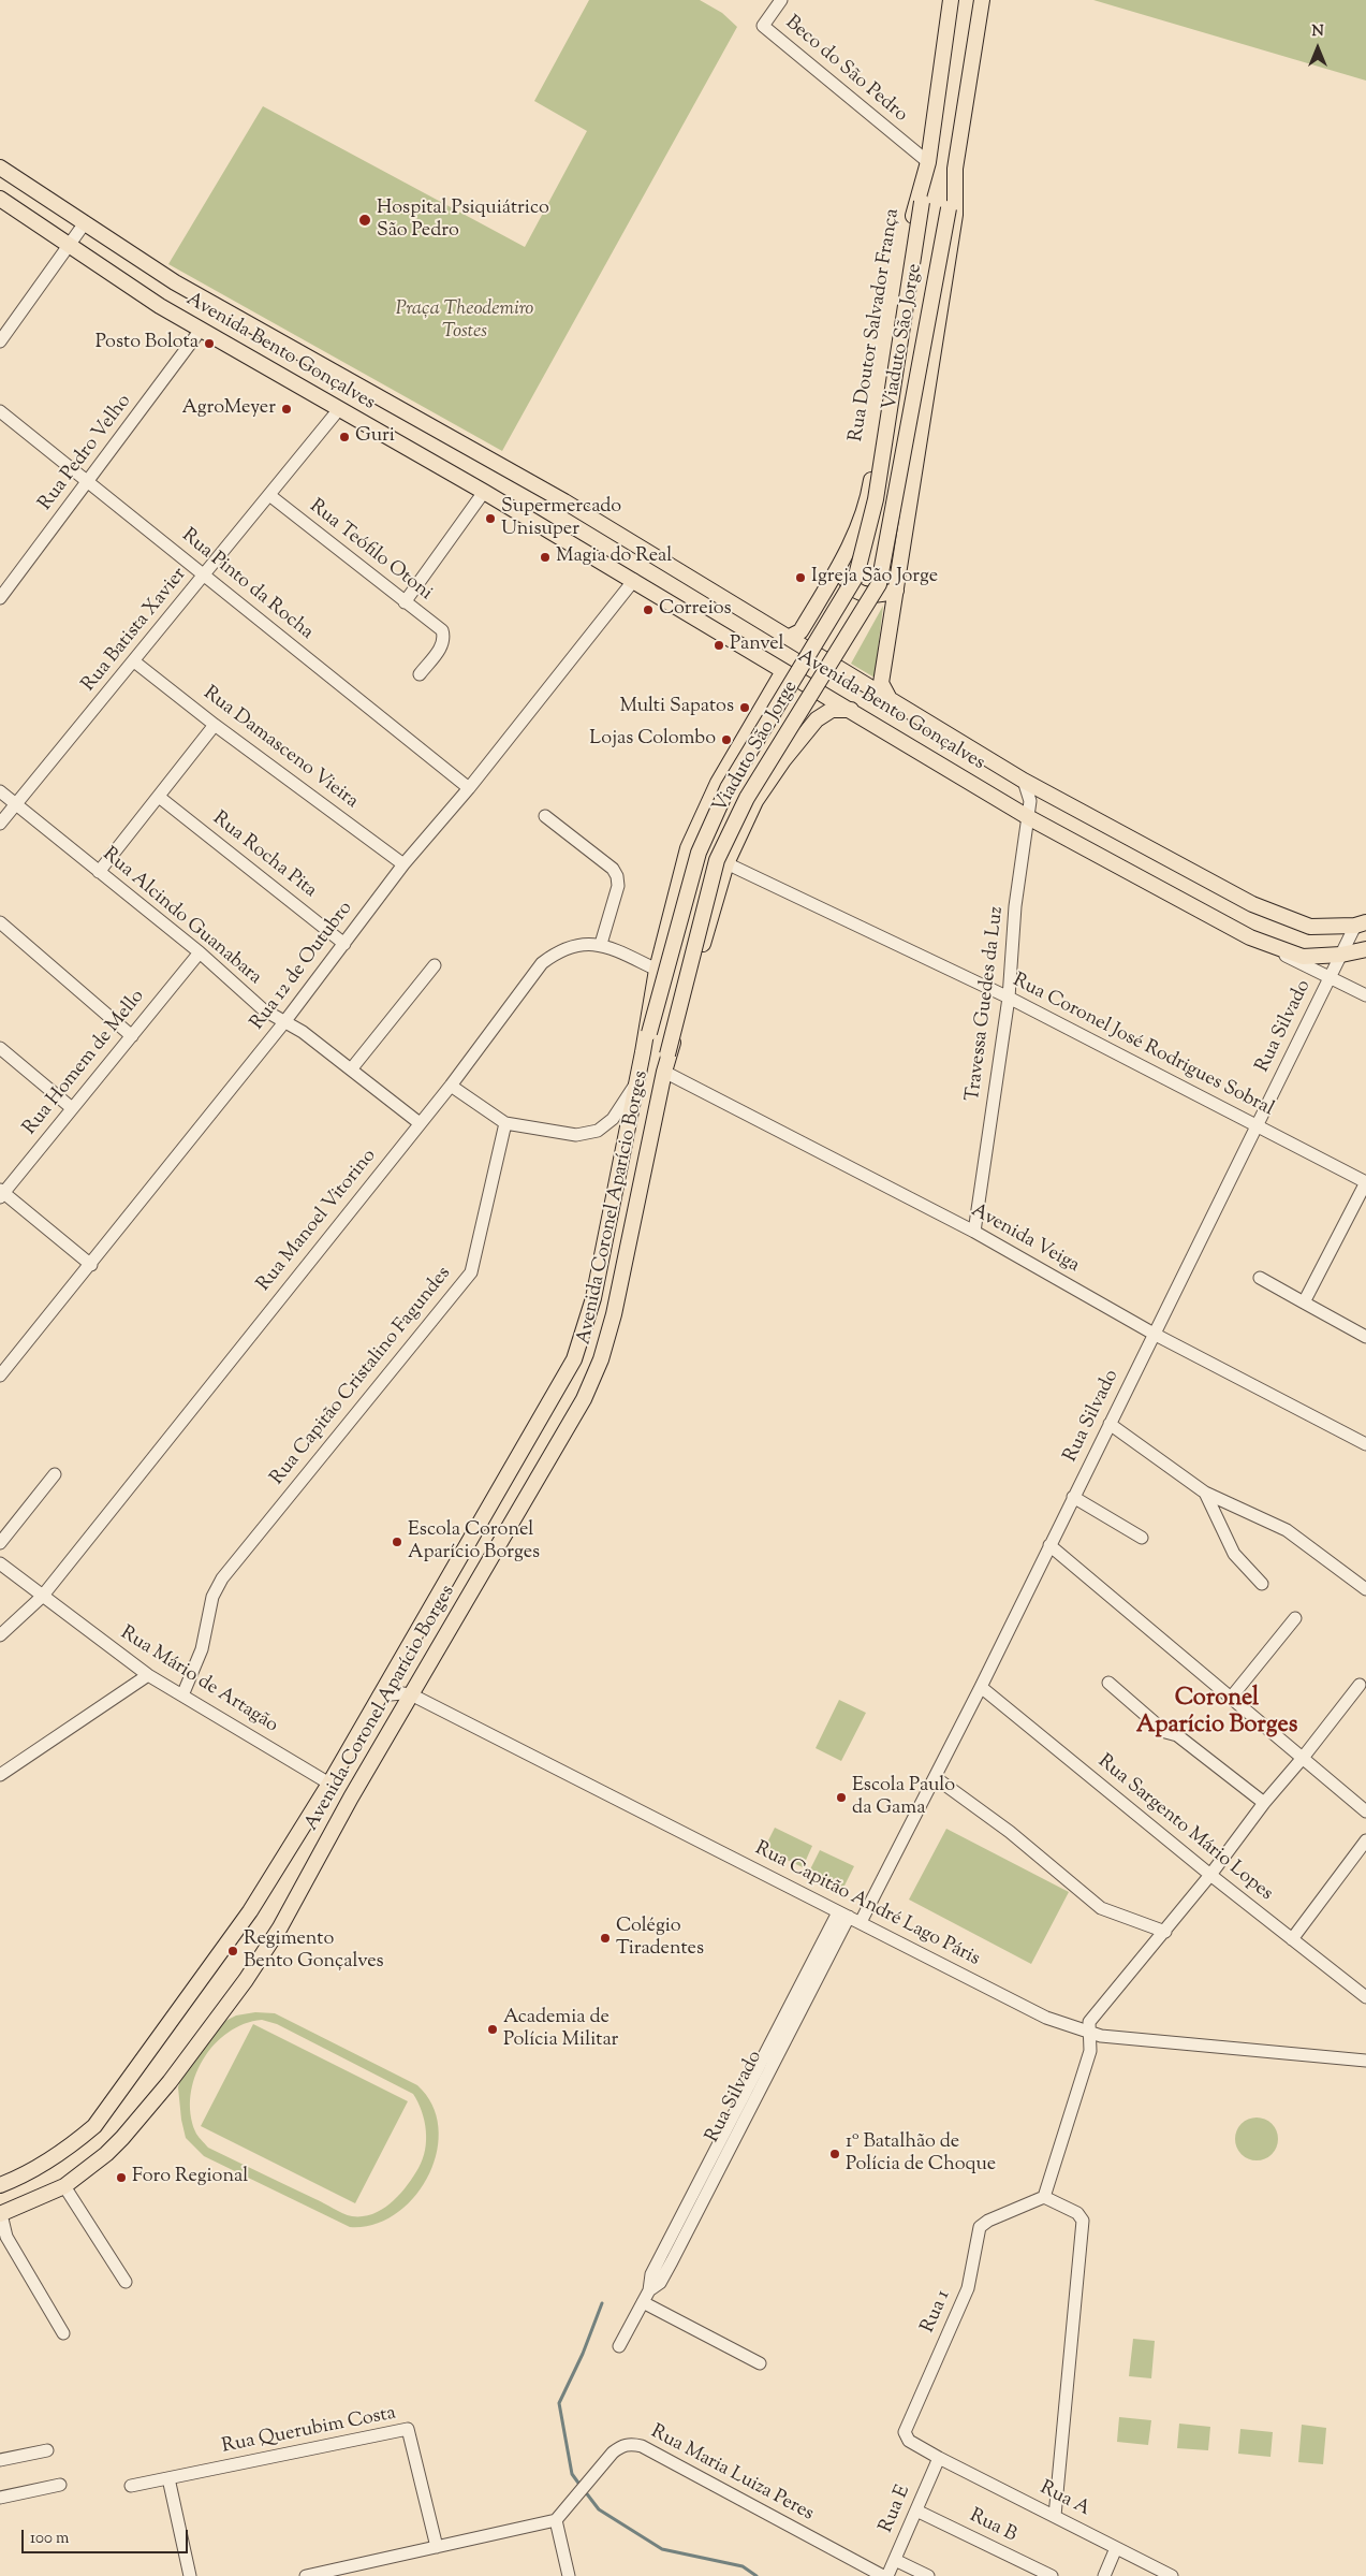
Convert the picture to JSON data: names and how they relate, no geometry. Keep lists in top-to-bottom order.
{
  "streets": {
    "main road": [
      "Rua Doutor Salvador França",
      "Viaduto São Jorge",
      "Avenida Bento Gonçalves",
      "Avenida Coronel Aparício Borges"
    ],
    "street": [
      "Beco do São Pedro",
      "Rua Pedro Velho",
      "Rua Teófilo Otoni",
      "Rua Pinto da Rocha",
      "Rua Batista Xavier",
      "Rua Damasceno Vieira",
      "Rua Rocha Pita",
      "Rua Alcindo Guanabara",
      "Rua 12 de Outubro",
      "Travessa Guedes da Luz",
      "Rua Silvado",
      "Rua Coronel José Rodrigues Sobral",
      "Rua Homem de Mello",
      "Rua Manoel Vitorino",
      "Avenida Veiga",
      "Rua Capitão Cristalino Fagundes",
      "Rua Mário de Artagão",
      "Rua Sargento Mário Lopes",
      "Rua Capitão André Lago Páris",
      "Rua 1",
      "Rua Querubim Costa",
      "Rua Maria Luiza Peres",
      "Rua A",
      "Rua E",
      "Rua B"
    ]
  },
  "crossings": [
    ["Beco do São Pedro", "Rua Doutor Salvador França"],
    ["Beco do São Pedro", "Viaduto São Jorge"],
    ["Rua Doutor Salvador França", "Viaduto São Jorge"],
    ["Rua Doutor Salvador França", "Avenida Bento Gonçalves"],
    ["Viaduto São Jorge", "Avenida Coronel Aparício Borges"],
    ["Viaduto São Jorge", "Avenida Veiga"],
    ["Avenida Bento Gonçalves", "Rua Pedro Velho"],
    ["Avenida Bento Gonçalves", "Rua Batista Xavier"],
    ["Avenida Bento Gonçalves", "Rua 12 de Outubro"],
    ["Avenida Bento Gonçalves", "Travessa Guedes da Luz"],
    ["Avenida Bento Gonçalves", "Rua Silvado"],
    ["Avenida Bento Gonçalves", "Avenida Coronel Aparício Borges"],
    ["Rua Pedro Velho", "Rua Pinto da Rocha"],
    ["Rua Teófilo Otoni", "Rua Batista Xavier"],
    ["Rua Pinto da Rocha", "Rua Batista Xavier"],
    ["Rua Pinto da Rocha", "Rua 12 de Outubro"],
    ["Rua Batista Xavier", "Rua Damasceno Vieira"],
    ["Rua Batista Xavier", "Rua Alcindo Guanabara"],
    ["Rua Damasceno Vieira", "Rua 12 de Outubro"],
    ["Rua Rocha Pita", "Rua 12 de Outubro"],
    ["Rua Alcindo Guanabara", "Rua 12 de Outubro"],
    ["Rua Alcindo Guanabara", "Rua Homem de Mello"],
    ["Rua Alcindo Guanabara", "Rua Manoel Vitorino"],
    ["Travessa Guedes da Luz", "Rua Coronel José Rodrigues Sobral"],
    ["Travessa Guedes da Luz", "Avenida Veiga"],
    ["Rua Silvado", "Rua Coronel José Rodrigues Sobral"],
    ["Rua Silvado", "Avenida Veiga"],
    ["Rua Silvado", "Rua Sargento Mário Lopes"],
    ["Rua Silvado", "Rua Capitão André Lago Páris"],
    ["Rua Coronel José Rodrigues Sobral", "Avenida Coronel Aparício Borges"],
    ["Avenida Coronel Aparício Borges", "Avenida Veiga"],
    ["Avenida Coronel Aparício Borges", "Rua Mário de Artagão"],
    ["Avenida Coronel Aparício Borges", "Rua Capitão André Lago Páris"],
    ["Rua Manoel Vitorino", "Rua Mário de Artagão"],
    ["Rua Capitão Cristalino Fagundes", "Rua Mário de Artagão"],
    ["Rua 1", "Rua A"],
    ["Rua 1", "Rua E"],
    ["Rua A", "Rua E"],
    ["Rua E", "Rua B"]
  ],
  "districts": ["Coronel Aparício Borges"],
  "parks": ["Praça Theodemiro Tostes"],
  "places": [
    "Hospital Psiquiátrico São Pedro",
    "Posto Bolota",
    "AgroMeyer",
    "Guri",
    "Supermercado Unisuper",
    "Magia do Real",
    "Igreja São Jorge",
    "Correios",
    "Panvel",
    "Multi Sapatos",
    "Lojas Colombo",
    "Escola Coronel Aparício Borges",
    "Escola Paulo da Gama",
    "Colégio Tiradentes",
    "Regimento Bento Gonçalves",
    "Academia de Polícia Militar",
    "1º Batalhão de Polícia de Choque",
    "Foro Regional"
  ],
  "scale_bar": "100 m",
  "north": "top"
}
